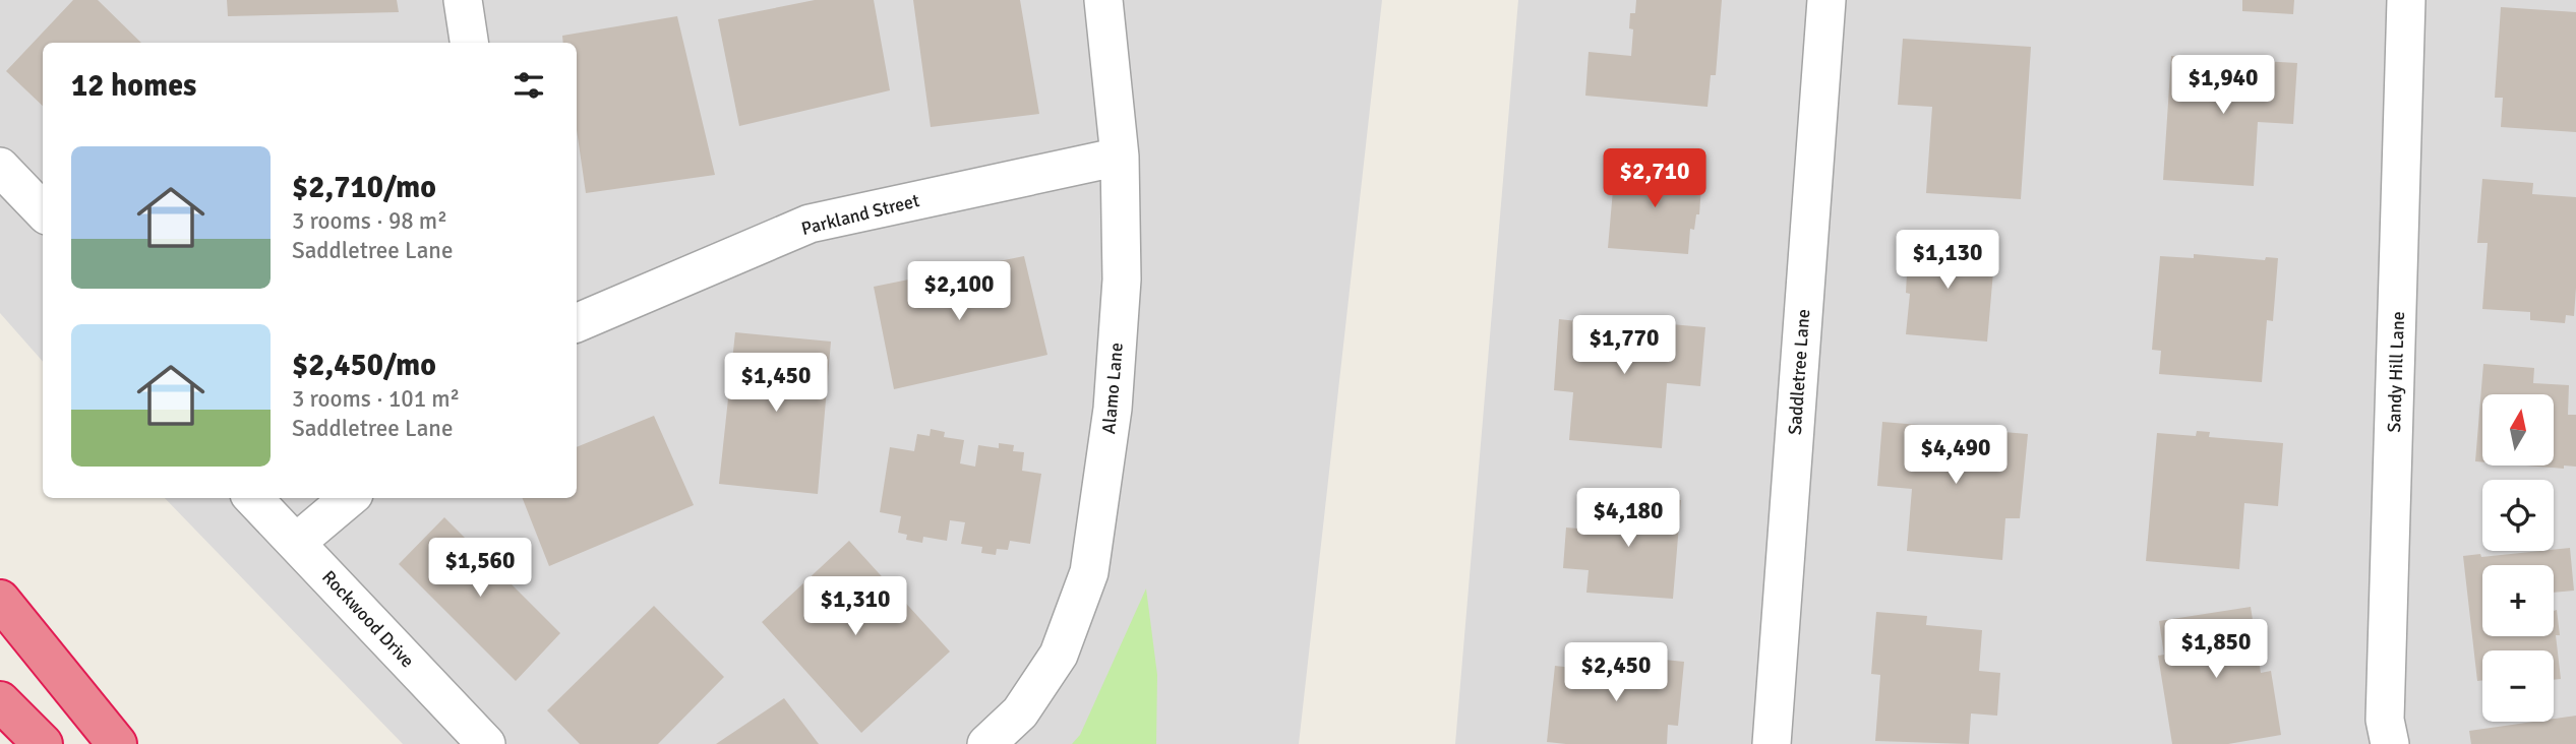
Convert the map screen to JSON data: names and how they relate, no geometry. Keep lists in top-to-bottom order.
{
  "streets": {
    "street": [
      "Parkland Street",
      "Saddletree Lane",
      "Sandy Hill Lane",
      "Alamo Lane",
      "Rockwood Drive"
    ]
  },
  "crossings": [
    ["Parkland Street", "Alamo Lane"]
  ],
  "north": "top",
  "page": {
    "heading": "12 homes",
    "price": [
      "$1,940",
      "$2,710",
      "$1,130",
      "$2,100",
      "$1,770",
      "$1,450",
      "$4,490",
      "$4,180",
      "$1,560",
      "$1,310",
      "$1,850",
      "$2,450"
    ],
    "list": [
      {
        "name": "$2,710/mo",
        "note": "3 rooms · 98 m² · Saddletree Lane"
      },
      {
        "name": "$2,450/mo",
        "note": "3 rooms · 101 m² · Saddletree Lane"
      }
    ],
    "map_buttons": ["+", "−"]
  }
}
